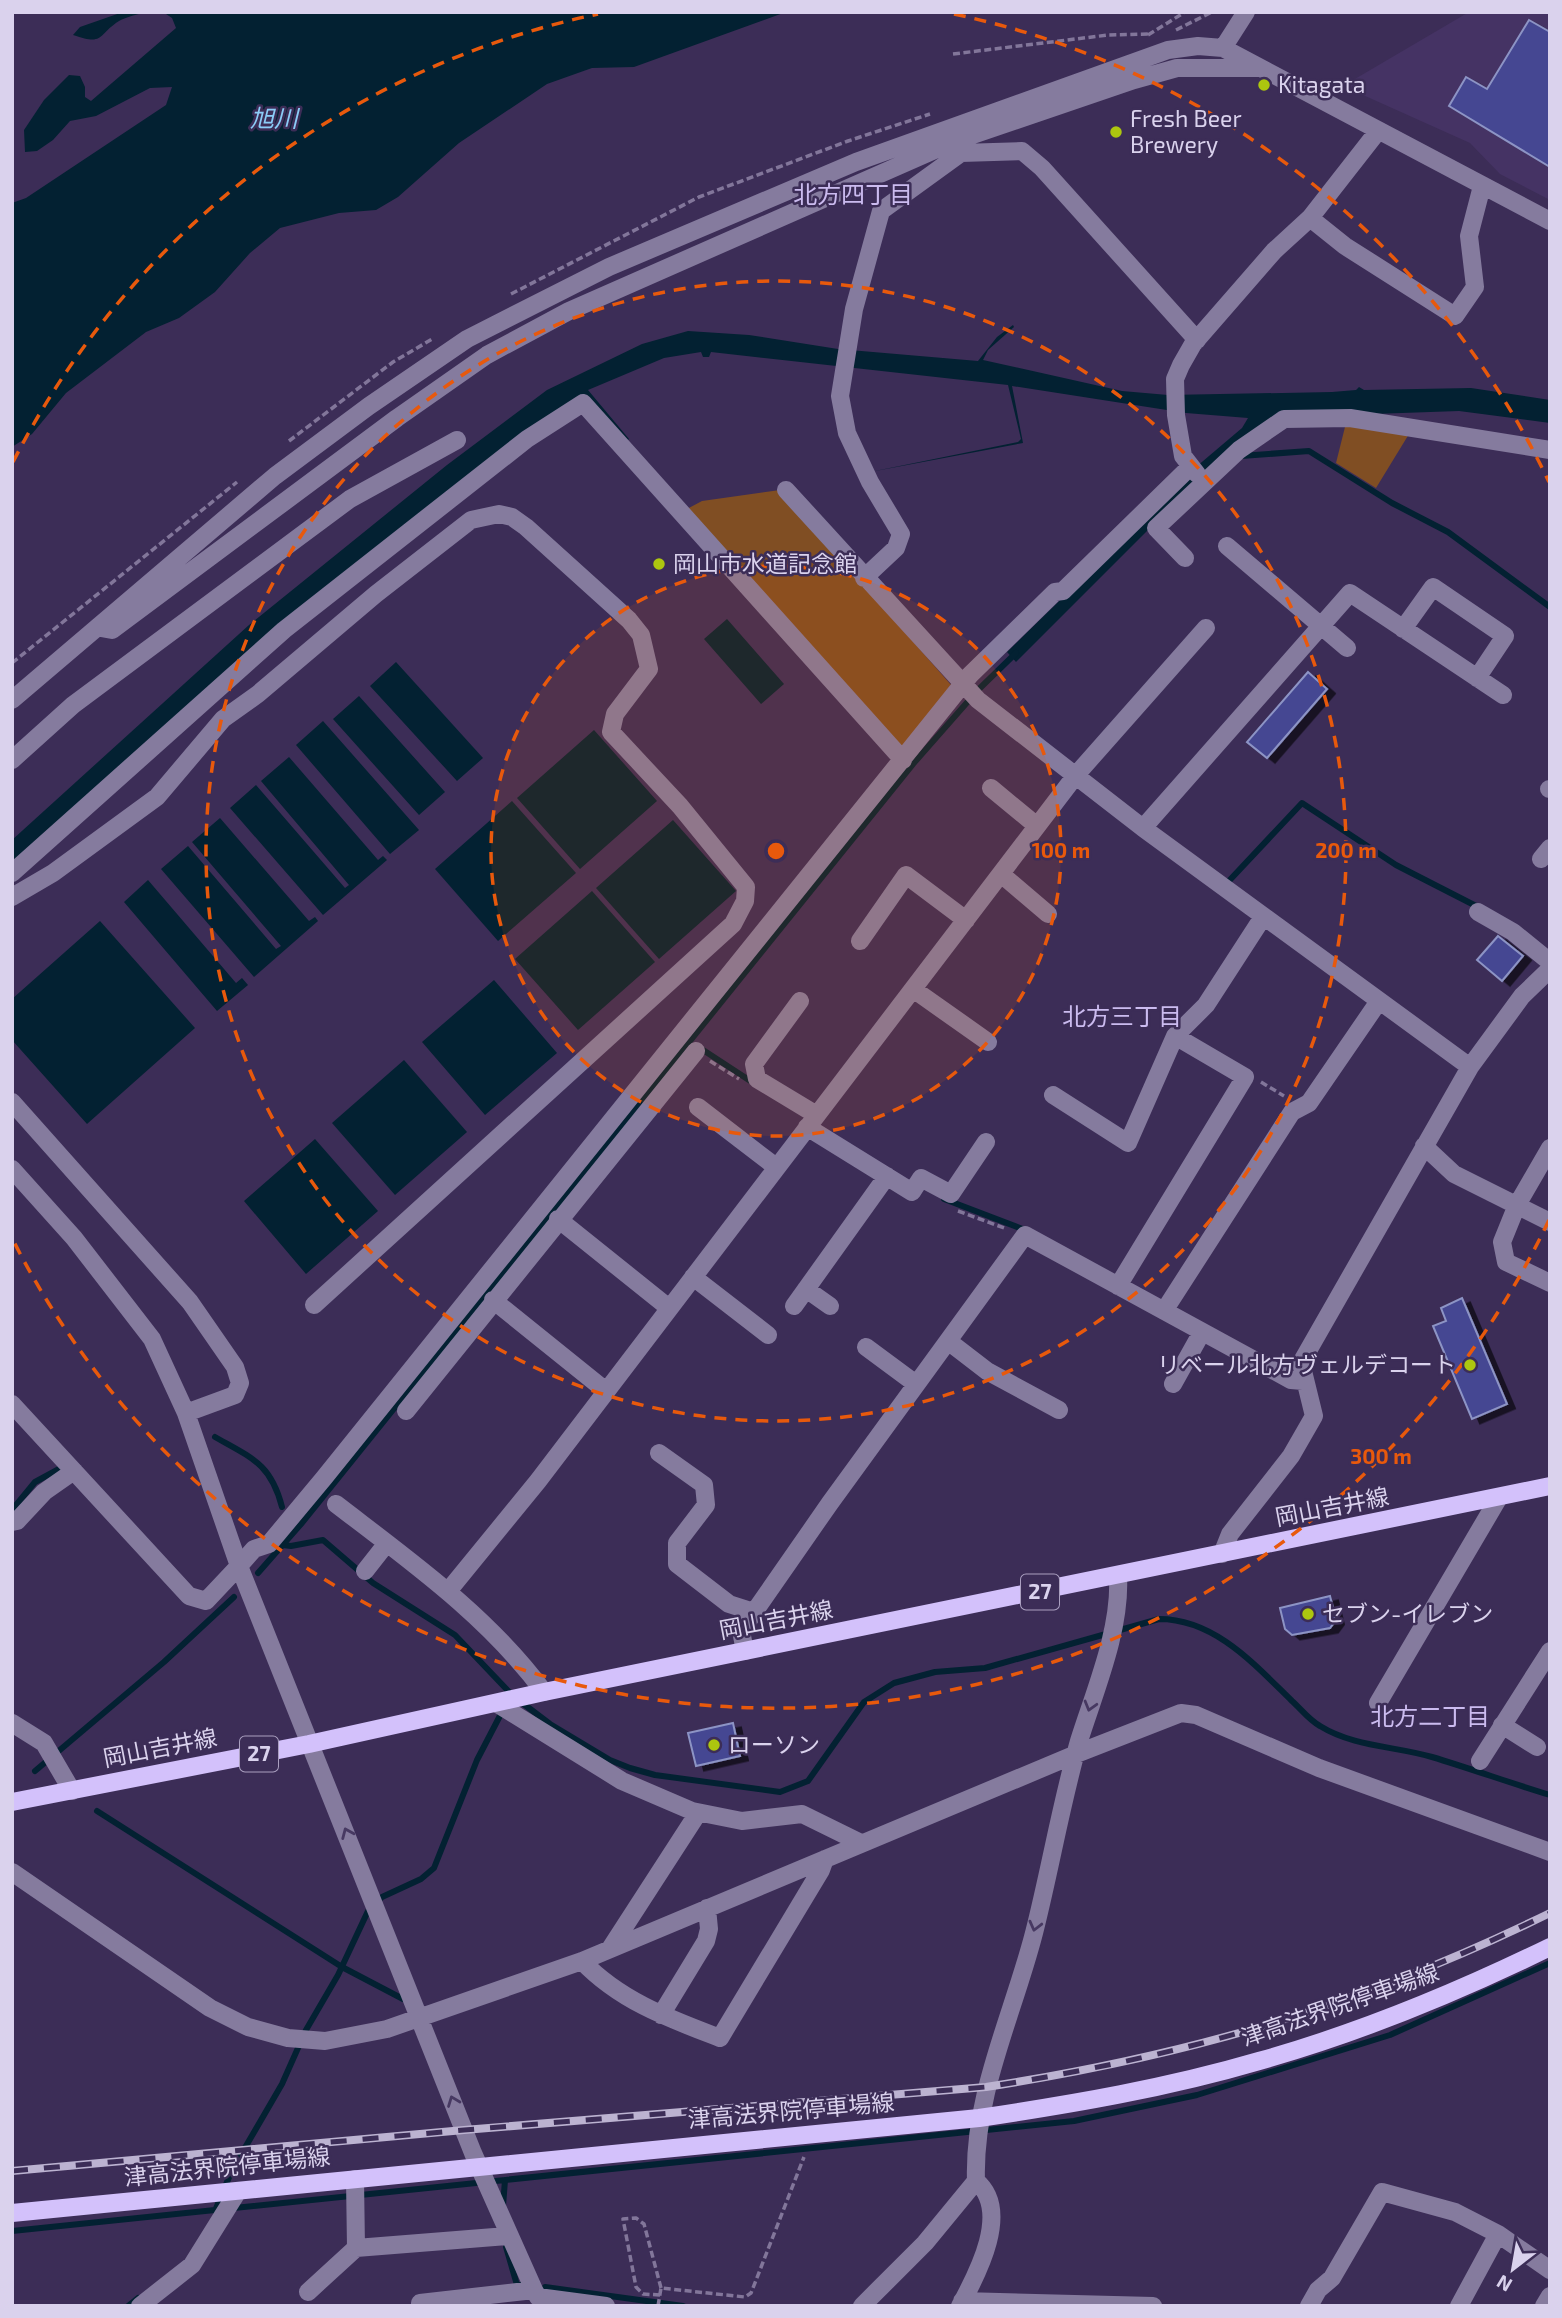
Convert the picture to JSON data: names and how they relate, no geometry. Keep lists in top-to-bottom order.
{
  "streets": {
    "main road": ["岡山吉井線", "27", "津高法界院停車場線"]
  },
  "districts": ["北方四丁目", "北方三丁目", "北方二丁目"],
  "water": ["旭川"],
  "places": [
    "Kitagata",
    "Fresh Beer Brewery",
    "岡山市水道記念館",
    "リベール北方ヴェルデコート",
    "セブン-イレブン",
    "ローソン"
  ],
  "north": "bottom left",
  "rings": ["100 m", "200 m", "300 m"]
}
